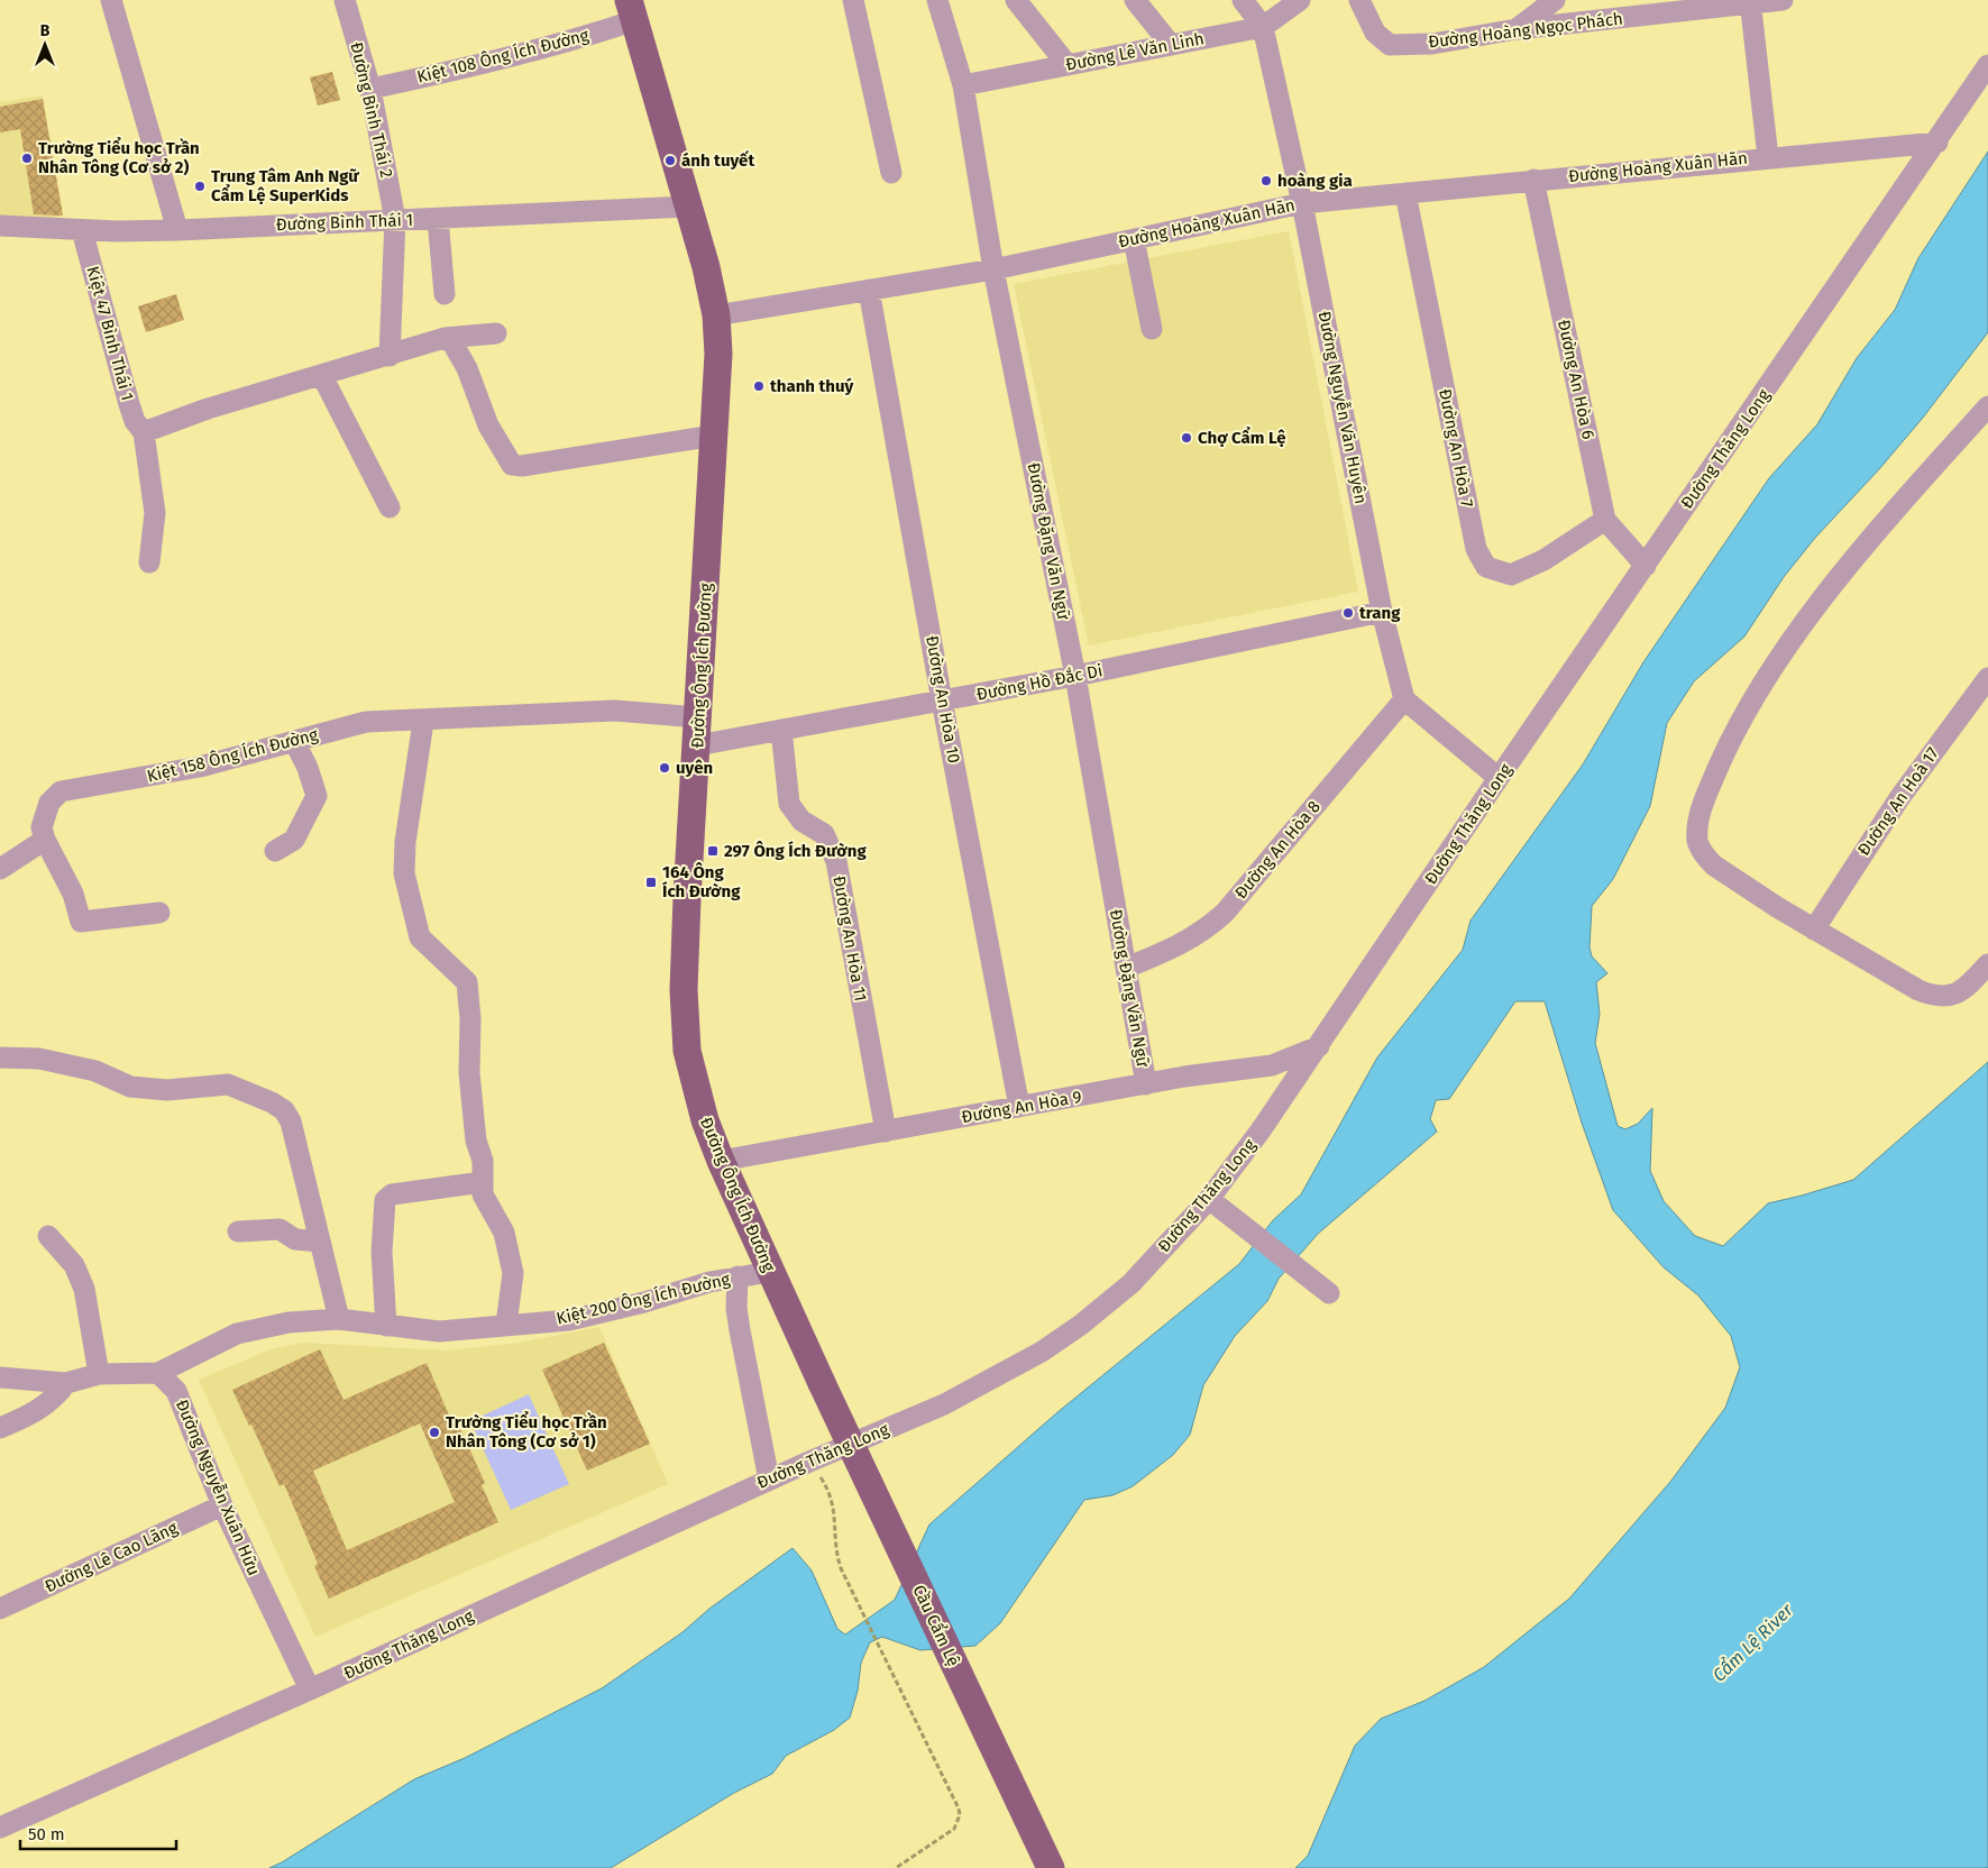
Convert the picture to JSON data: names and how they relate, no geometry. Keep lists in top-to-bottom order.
{
  "streets": {
    "main road": ["Đường Ông Ích Đường", "Cầu Cẩm Lệ"],
    "street": [
      "Đường Hoàng Ngọc Phách",
      "Đường Lê Văn Linh",
      "Kiệt 108 Ông Ích Đường",
      "Đường Bình Thái 2",
      "Đường Hoàng Xuân Hãn",
      "Đường Bình Thái 1",
      "Kiệt 47 Bình Thái 1",
      "Đường An Hòa 6",
      "Đường Nguyễn Văn Huyên",
      "Đường An Hòa 7",
      "Đường Thăng Long",
      "Đường Đặng Văn Ngữ",
      "Đường Hồ Đắc Di",
      "Đường An Hòa 10",
      "Kiệt 158 Ông Ích Đường",
      "Đường An Hoà 17",
      "Đường An Hòa 8",
      "Đường An Hòa 11",
      "Đường An Hòa 9",
      "Kiệt 200 Ông Ích Đường",
      "Đường Nguyễn Xuân Hữu",
      "Đường Lê Cao Lãng"
    ]
  },
  "crossings": [
    ["Đường Lê Văn Linh", "Đường Nguyễn Văn Huyên"],
    ["Đường Lê Văn Linh", "Đường Đặng Văn Ngữ"],
    ["Kiệt 108 Ông Ích Đường", "Đường Bình Thái 2"],
    ["Kiệt 108 Ông Ích Đường", "Đường Ông Ích Đường"],
    ["Đường Bình Thái 2", "Đường Bình Thái 1"],
    ["Đường Hoàng Xuân Hãn", "Đường An Hòa 6"],
    ["Đường Hoàng Xuân Hãn", "Đường Nguyễn Văn Huyên"],
    ["Đường Hoàng Xuân Hãn", "Đường An Hòa 7"],
    ["Đường Hoàng Xuân Hãn", "Đường Thăng Long"],
    ["Đường Hoàng Xuân Hãn", "Đường Đặng Văn Ngữ"],
    ["Đường Hoàng Xuân Hãn", "Đường Ông Ích Đường"],
    ["Đường Hoàng Xuân Hãn", "Đường An Hòa 10"],
    ["Đường Bình Thái 1", "Kiệt 47 Bình Thái 1"],
    ["Đường Bình Thái 1", "Đường Ông Ích Đường"],
    ["Đường An Hòa 6", "Đường An Hòa 7"],
    ["Đường An Hòa 6", "Đường Thăng Long"],
    ["Đường Nguyễn Văn Huyên", "Đường Hồ Đắc Di"],
    ["Đường Nguyễn Văn Huyên", "Đường An Hòa 8"],
    ["Đường Thăng Long", "Đường An Hòa 9"],
    ["Đường Thăng Long", "Đường Nguyễn Xuân Hữu"],
    ["Đường Đặng Văn Ngữ", "Đường Hồ Đắc Di"],
    ["Đường Đặng Văn Ngữ", "Đường An Hòa 8"],
    ["Đường Đặng Văn Ngữ", "Đường An Hòa 9"],
    ["Đường Ông Ích Đường", "Đường Hồ Đắc Di"],
    ["Đường Ông Ích Đường", "Kiệt 158 Ông Ích Đường"],
    ["Đường Ông Ích Đường", "Đường An Hòa 9"],
    ["Đường Ông Ích Đường", "Kiệt 200 Ông Ích Đường"],
    ["Đường Ông Ích Đường", "Cầu Cẩm Lệ"],
    ["Đường Hồ Đắc Di", "Đường An Hòa 10"],
    ["Đường Hồ Đắc Di", "Đường An Hòa 11"],
    ["Đường An Hòa 10", "Đường An Hòa 9"],
    ["Đường An Hòa 11", "Đường An Hòa 9"],
    ["Kiệt 200 Ông Ích Đường", "Đường Nguyễn Xuân Hữu"],
    ["Đường Nguyễn Xuân Hữu", "Đường Lê Cao Lãng"]
  ],
  "water": ["Cẩm Lệ River"],
  "places": {
    "other": [
      "Trường Tiểu học Trần Nhân Tông (Cơ sở 2)",
      "ánh tuyết",
      "hoàng gia",
      "Trung Tâm Anh Ngữ Cẩm Lệ SuperKids",
      "thanh thuý",
      "Chợ Cẩm Lệ",
      "trang",
      "uyên",
      "Trường Tiểu học Trần Nhân Tông (Cơ sở 1)"
    ],
    "transit": ["297 Ông Ích Đường", "164 Ông Ích Đường"]
  },
  "scale_bar": "50 m",
  "north": "top"
}
